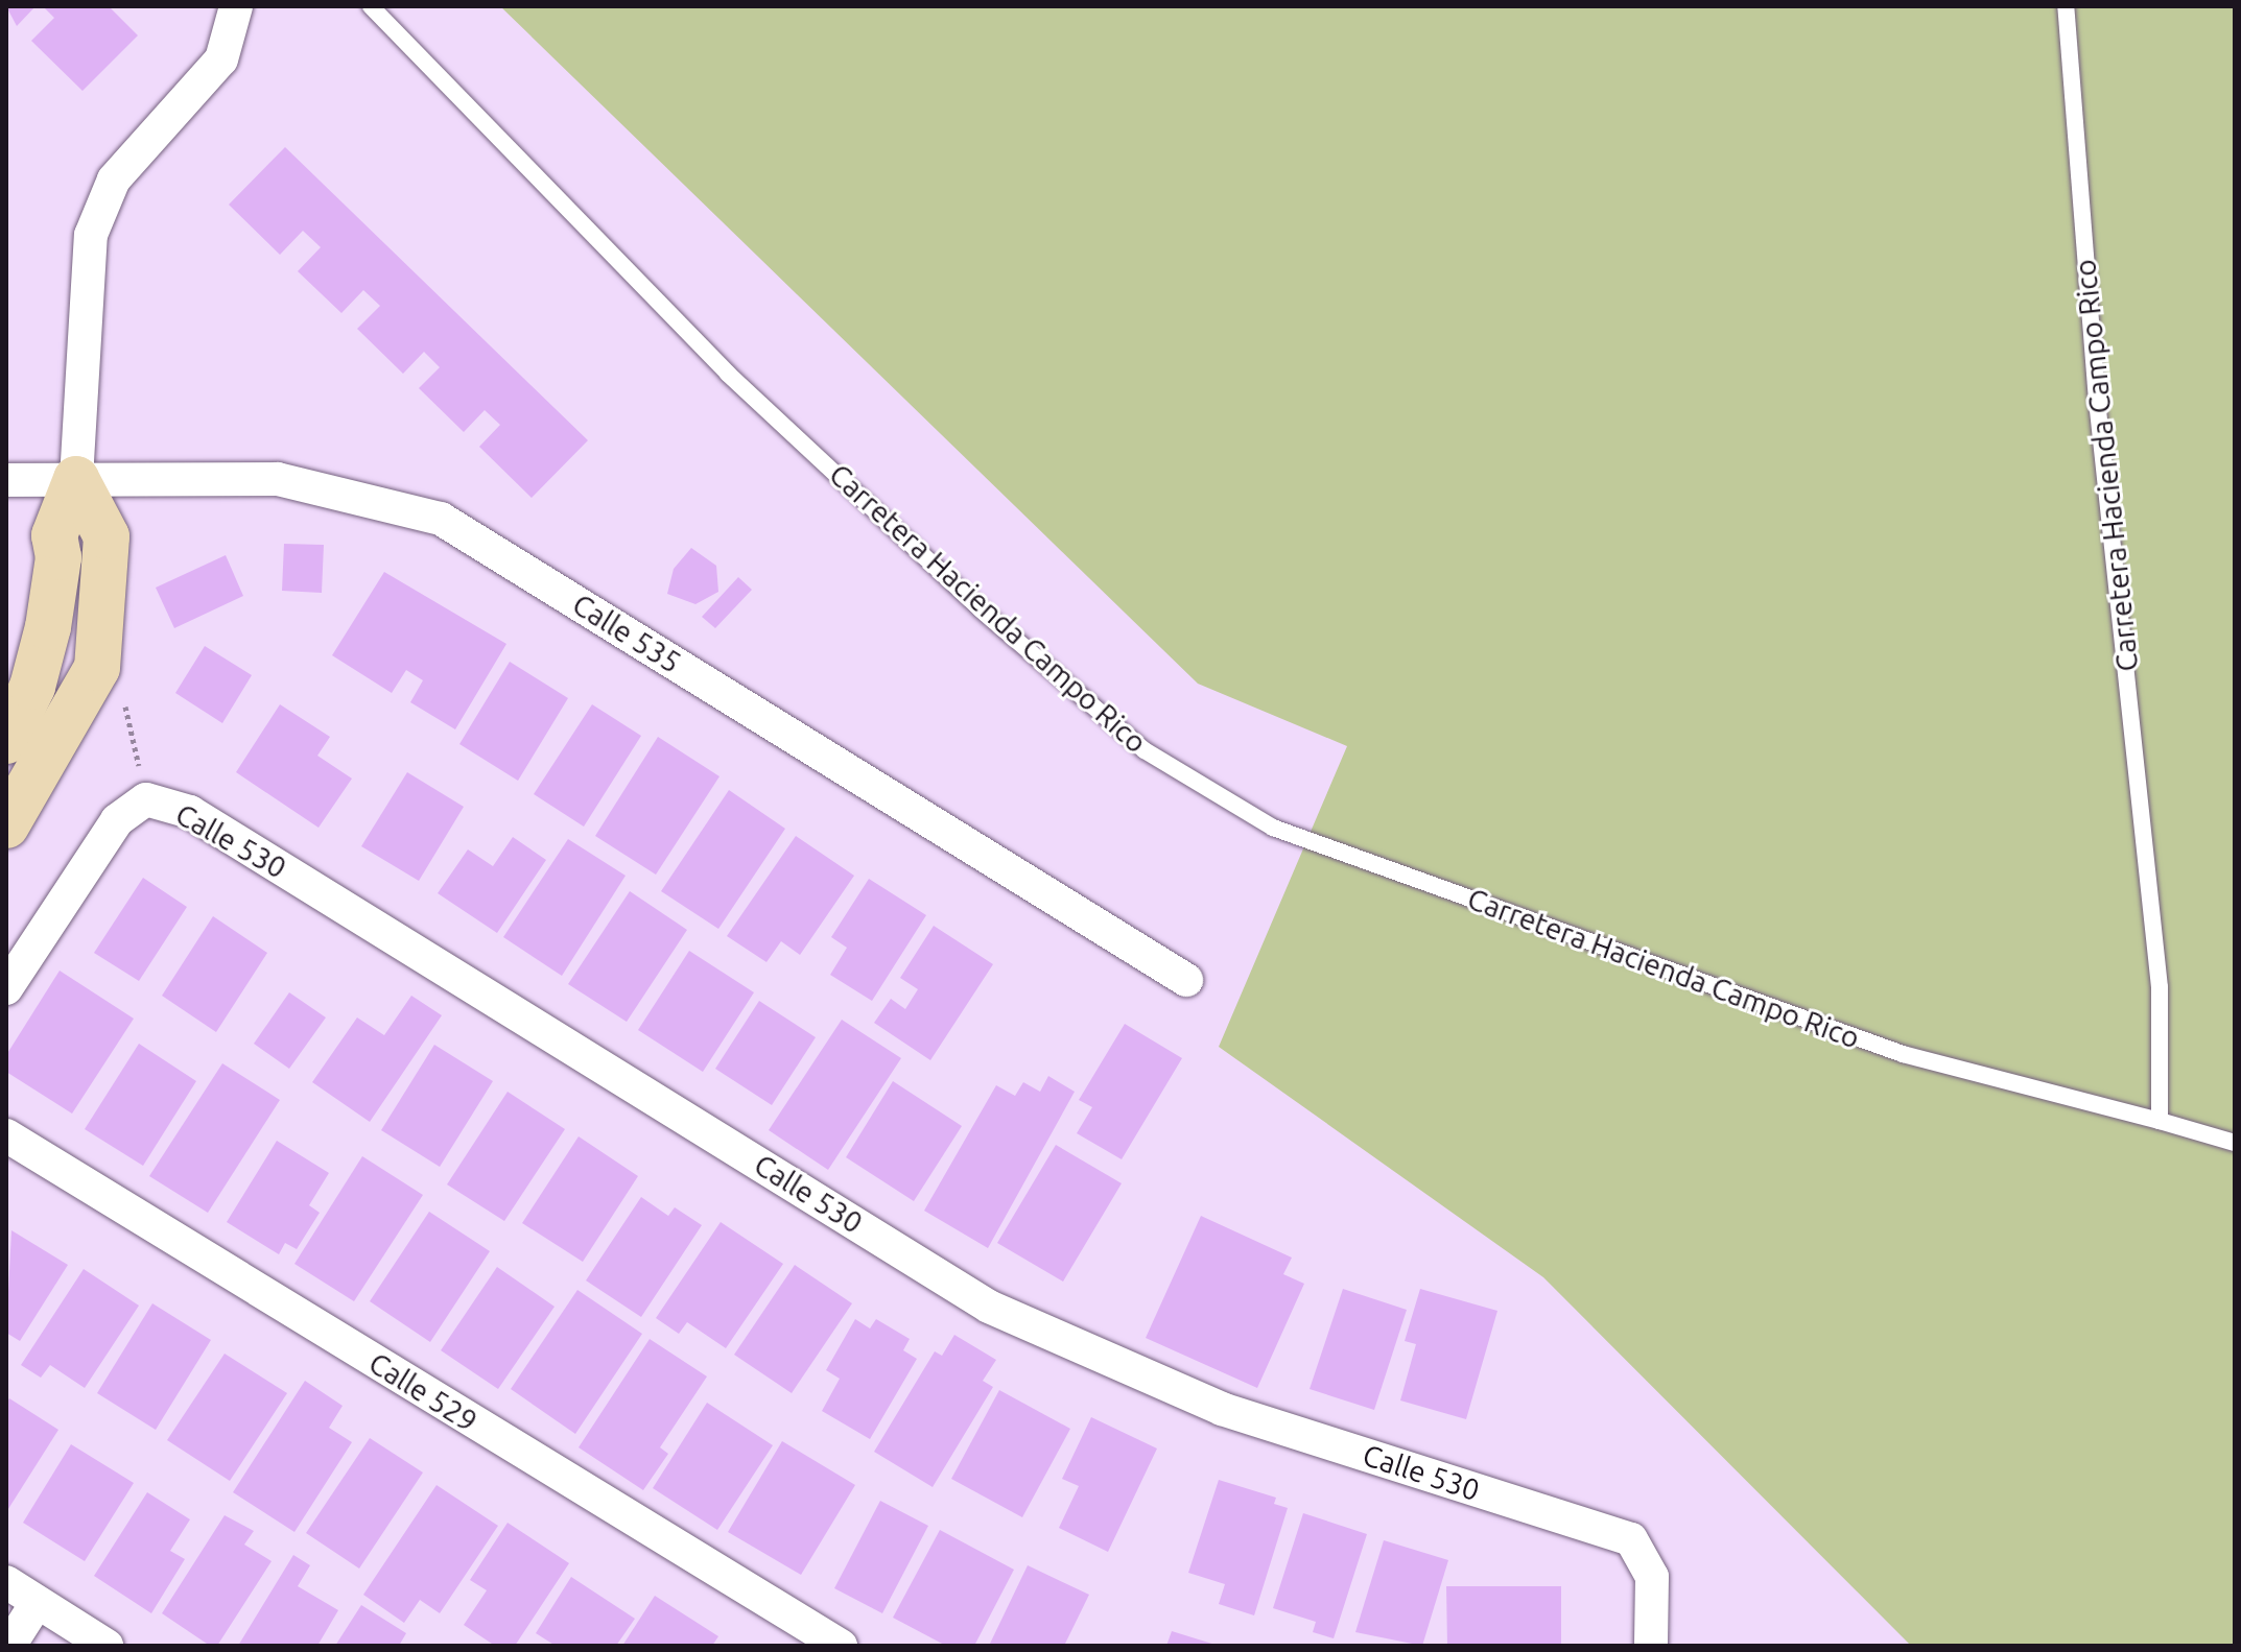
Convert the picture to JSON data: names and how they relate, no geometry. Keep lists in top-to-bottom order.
{
  "streets": {
    "street": ["Calle 535", "Calle 530", "Calle 529"],
    "lane": ["Carretera Hacienda Campo Rico"]
  }
}
